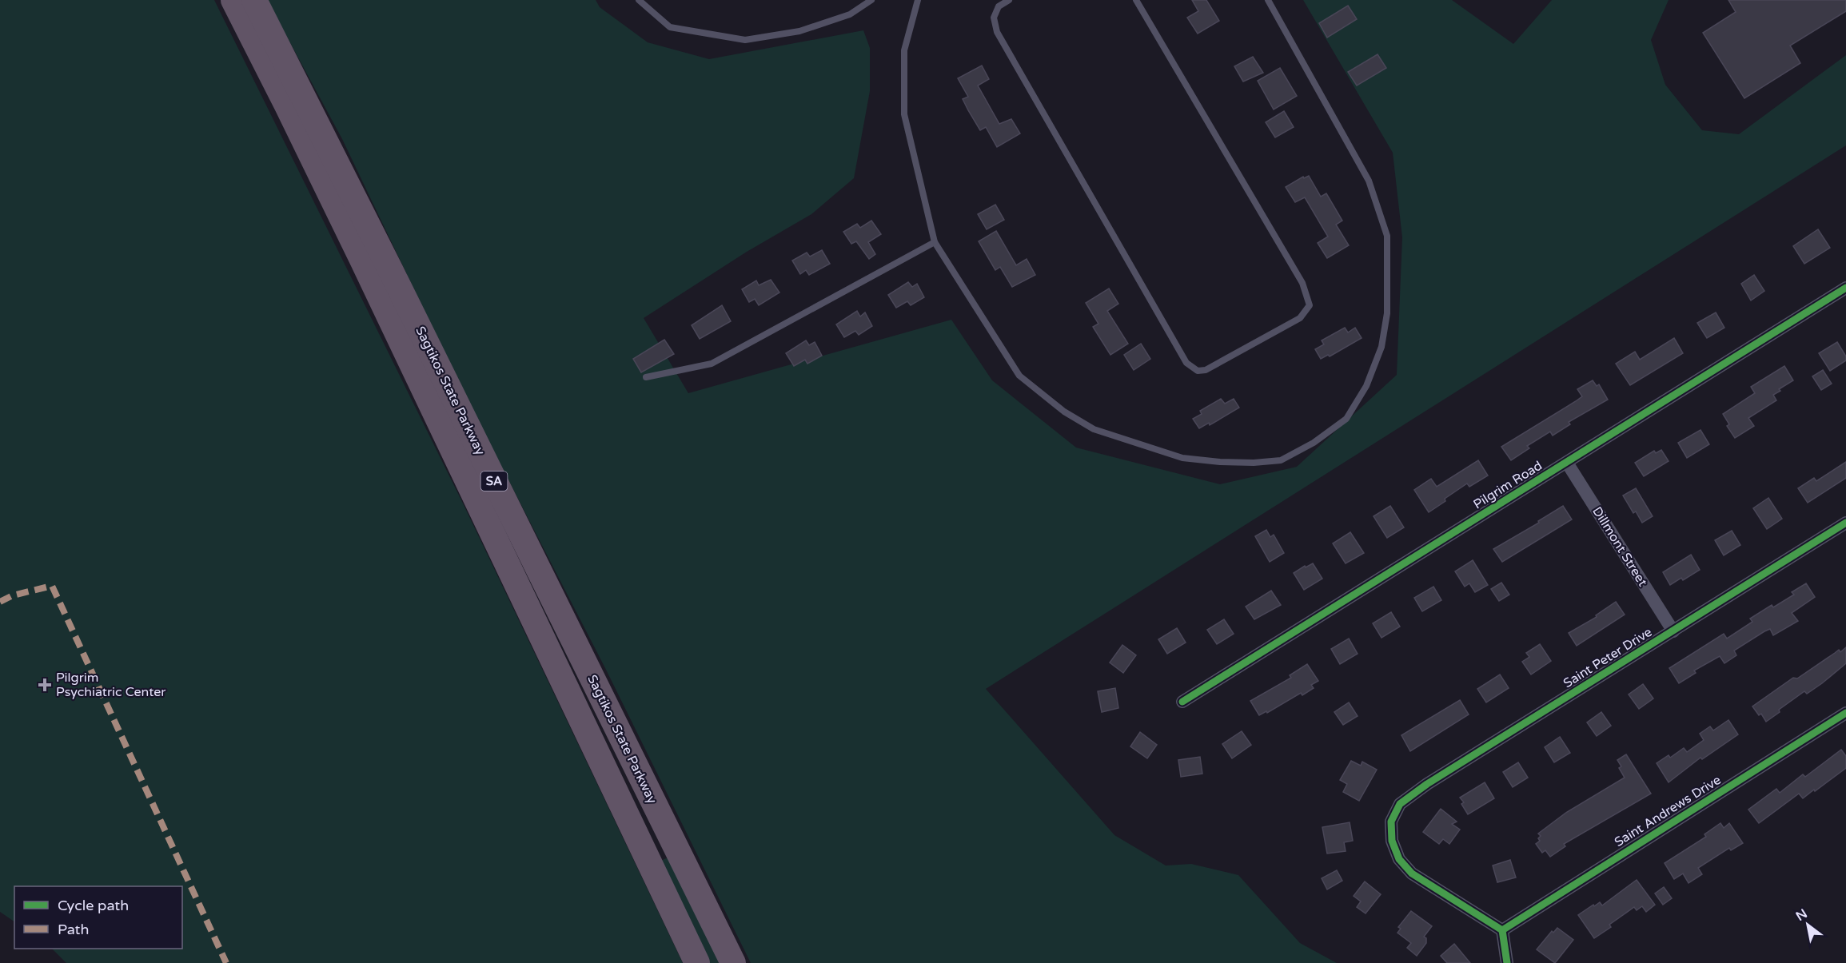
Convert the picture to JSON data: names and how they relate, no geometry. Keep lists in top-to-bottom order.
{
  "streets": {
    "highway": ["Sagtikos State Parkway", "SA"],
    "street": [
      "Pilgrim Road",
      "Dillmont Street",
      "Saint Peter Drive",
      "Saint Andrews Drive"
    ]
  },
  "crossings": [
    ["Pilgrim Road", "Dillmont Street"],
    ["Dillmont Street", "Saint Peter Drive"],
    ["Saint Peter Drive", "Saint Andrews Drive"]
  ],
  "places": {
    "health": ["Pilgrim Psychiatric Center"]
  },
  "legend": ["Cycle path", "Path"],
  "north": "top left"
}
